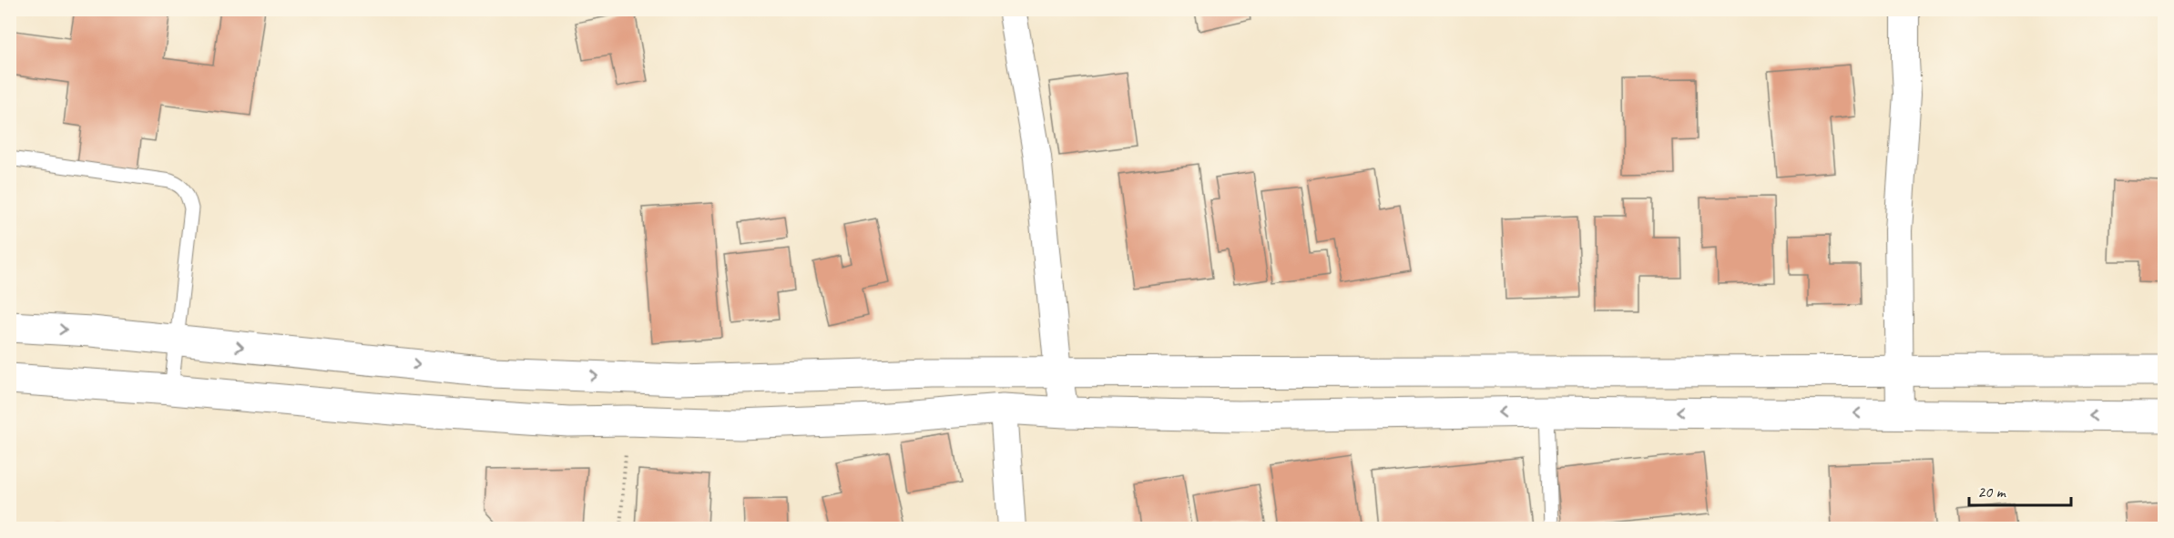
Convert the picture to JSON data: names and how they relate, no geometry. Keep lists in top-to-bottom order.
{
  "scale_bar": "20 m"
}
